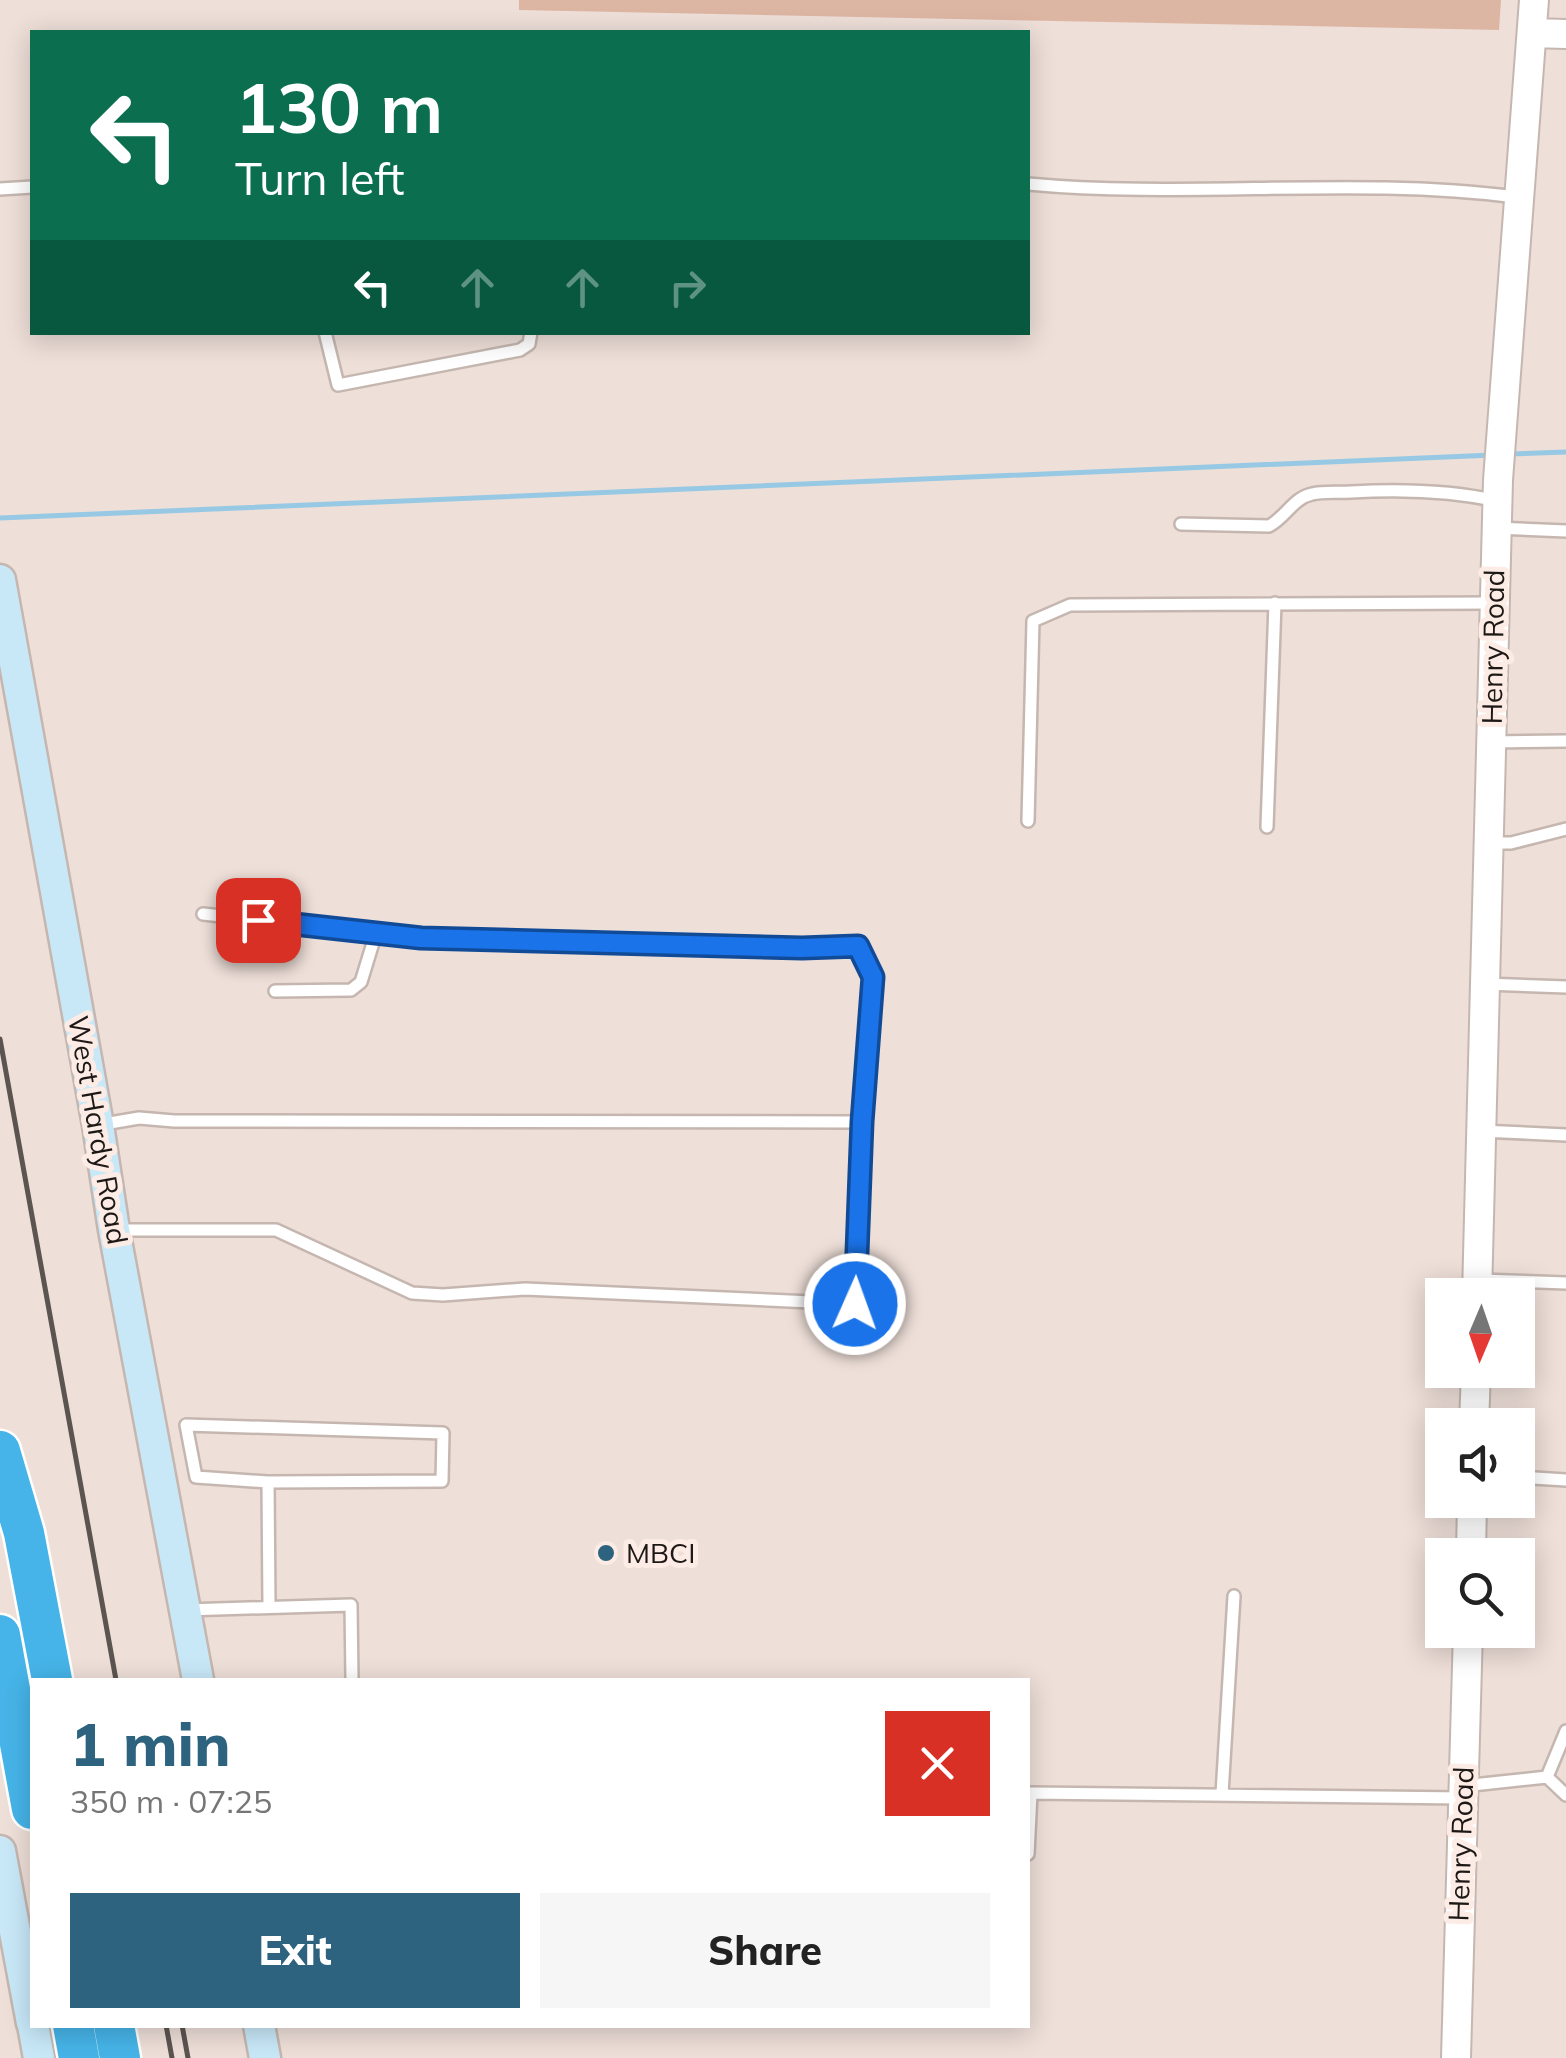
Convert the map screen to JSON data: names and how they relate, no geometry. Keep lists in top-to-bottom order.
{
  "streets": {
    "main road": ["West Hardy Road"],
    "street": ["Henry Road"]
  },
  "places": ["MBCI"],
  "north": "bottom",
  "page": {
    "turn": ["130 m", "Turn left"],
    "heading": ["1 min", "350 m · 07:25"],
    "buttons": ["Exit", "Share"]
  }
}
